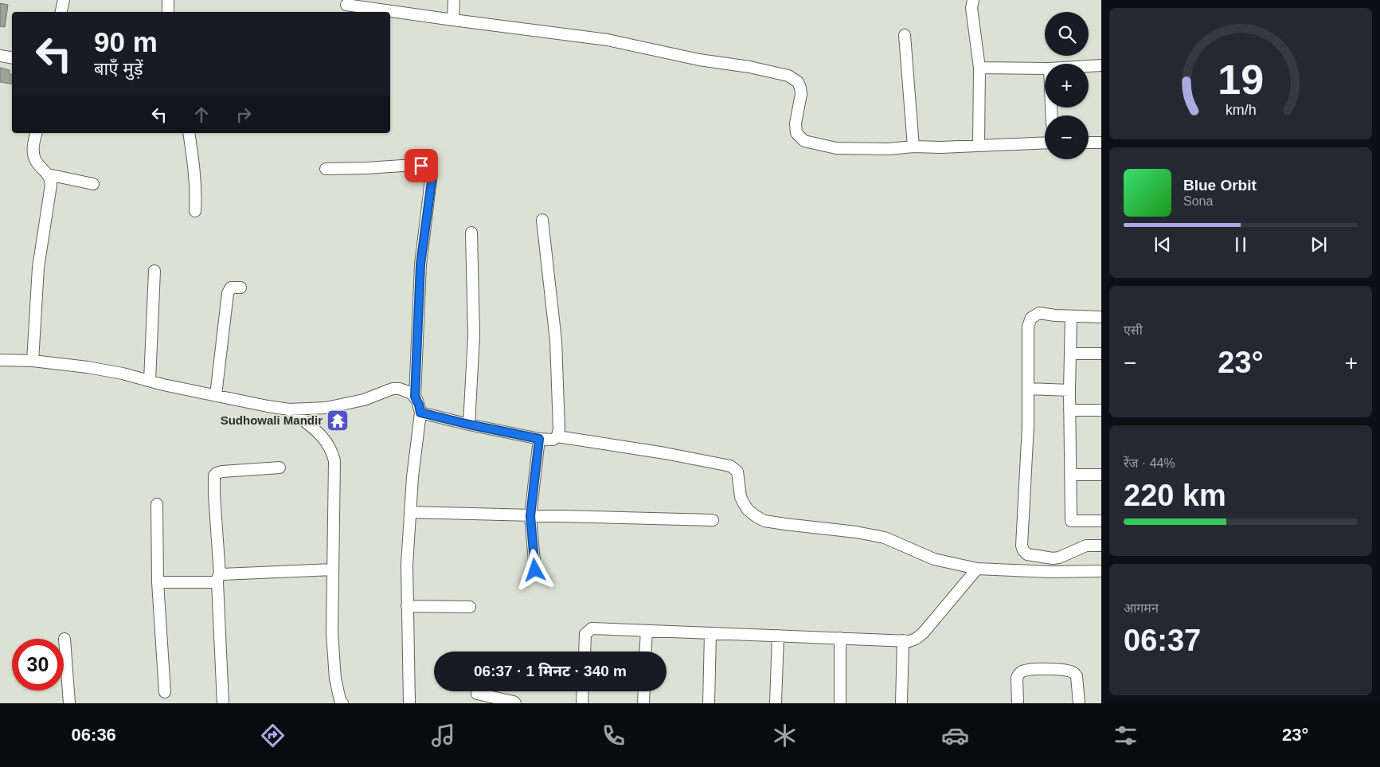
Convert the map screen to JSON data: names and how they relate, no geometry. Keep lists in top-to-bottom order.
{
  "places": {
    "temple": ["Sudhowali Mandir"]
  },
  "page": {
    "map_buttons": ["+", "−"],
    "turn": ["90 m", "बाएँ मुड़ें"],
    "song": ["Blue Orbit", "Sona"],
    "tile": [
      "एसी",
      ["रेंज · 44%", "220 km"],
      ["आगमन", "06:37"]
    ],
    "heat": ["−", "23°", "+"],
    "limit": "30",
    "trip": "06:37 · 1 मिनट · 340 m",
    "tabs": ["06:36", "23°"],
    "gauge": ["19", "km/h"]
  }
}
